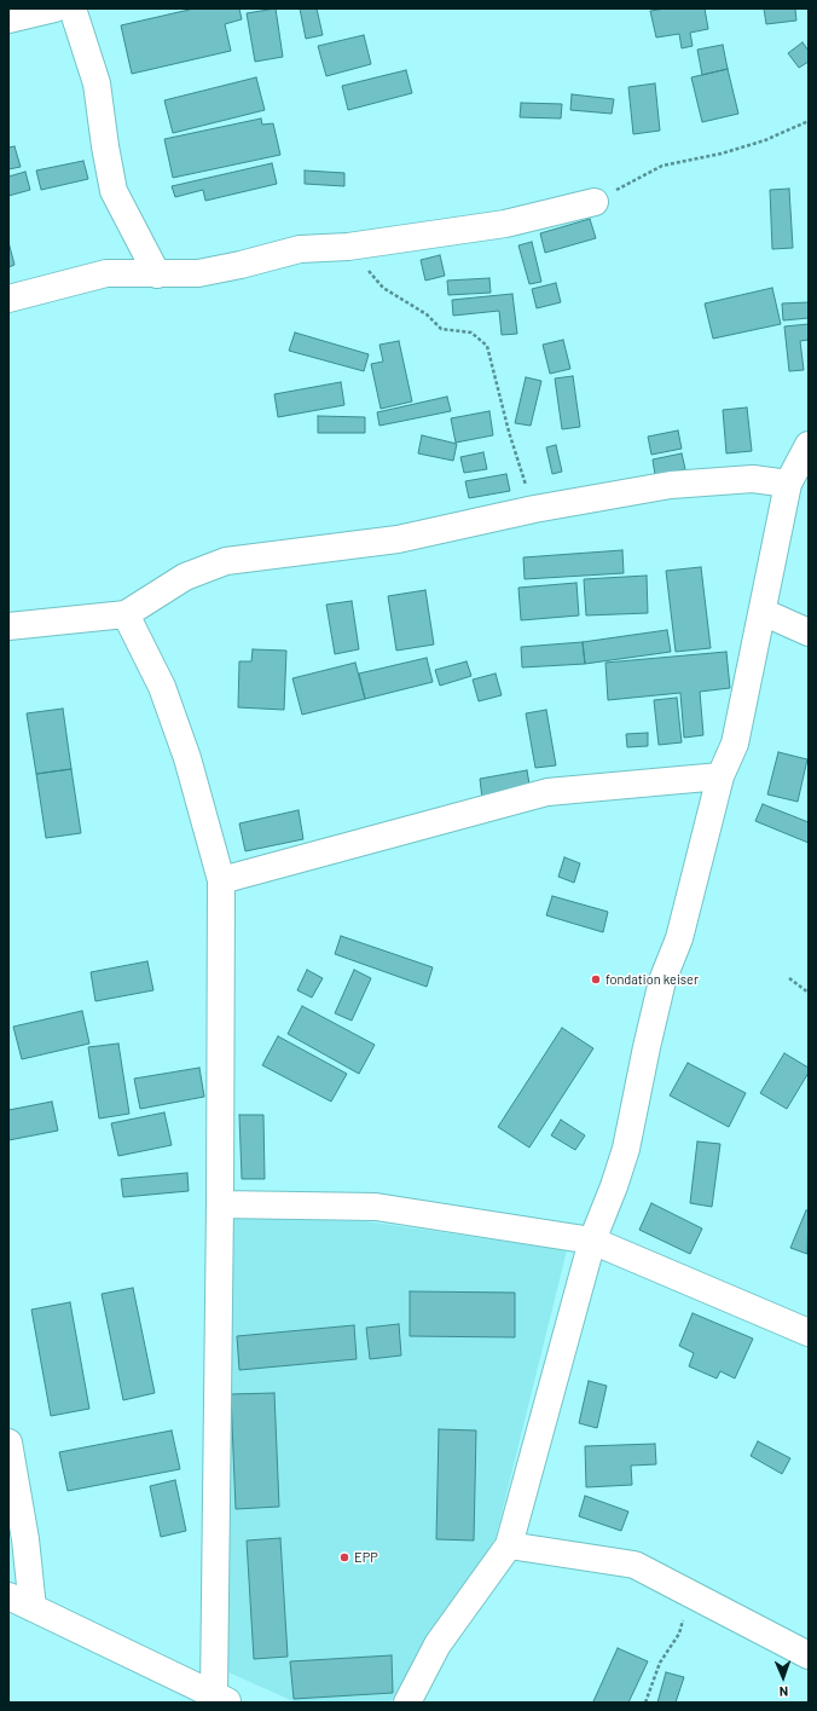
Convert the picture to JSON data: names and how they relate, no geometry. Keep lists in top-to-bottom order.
{
  "places": ["fondation keiser", "EPP"],
  "north": "bottom"
}
